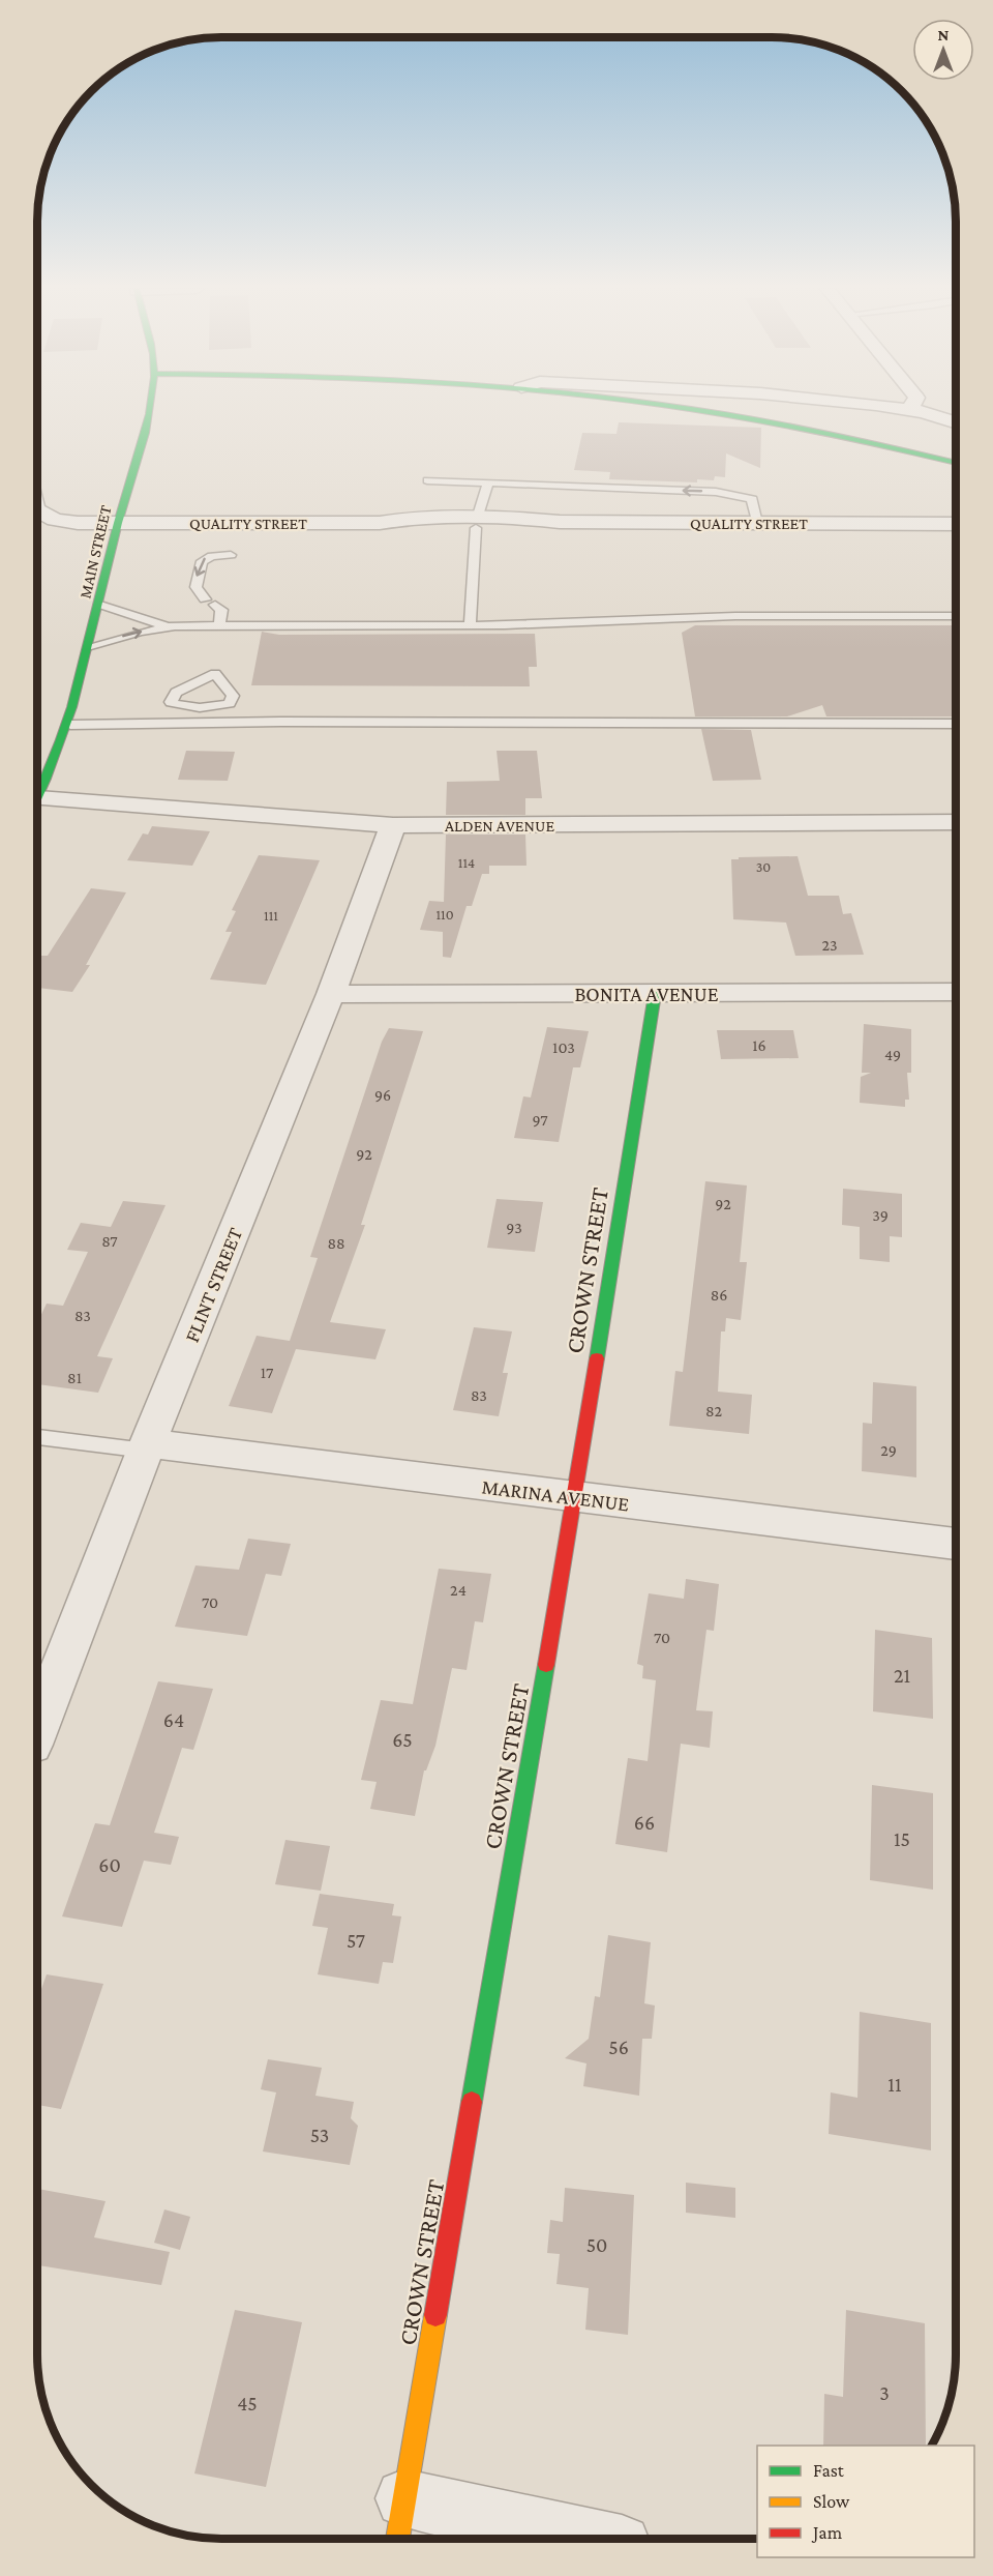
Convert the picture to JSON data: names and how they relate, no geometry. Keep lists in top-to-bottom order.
{
  "streets": {
    "main road": ["MAIN STREET", "CROWN STREET"],
    "street": [
      "QUALITY STREET",
      "ALDEN AVENUE",
      "BONITA AVENUE",
      "FLINT STREET",
      "MARINA AVENUE"
    ]
  },
  "crossings": [
    ["QUALITY STREET", "MAIN STREET"],
    ["ALDEN AVENUE", "FLINT STREET"],
    ["BONITA AVENUE", "CROWN STREET"],
    ["BONITA AVENUE", "FLINT STREET"],
    ["CROWN STREET", "MARINA AVENUE"],
    ["FLINT STREET", "MARINA AVENUE"]
  ],
  "house_numbers": [
    "114",
    "30",
    "110",
    "111",
    "23",
    "16",
    "103",
    "49",
    "96",
    "97",
    "92",
    "92",
    "39",
    "93",
    "87",
    "88",
    "86",
    "83",
    "17",
    "81",
    "83",
    "82",
    "29",
    "24",
    "70",
    "70",
    "21",
    "64",
    "65",
    "66",
    "15",
    "60",
    "57",
    "56",
    "11",
    "53",
    "50",
    "3",
    "45"
  ],
  "legend": ["Fast", "Slow", "Jam"],
  "north": "top"
}
